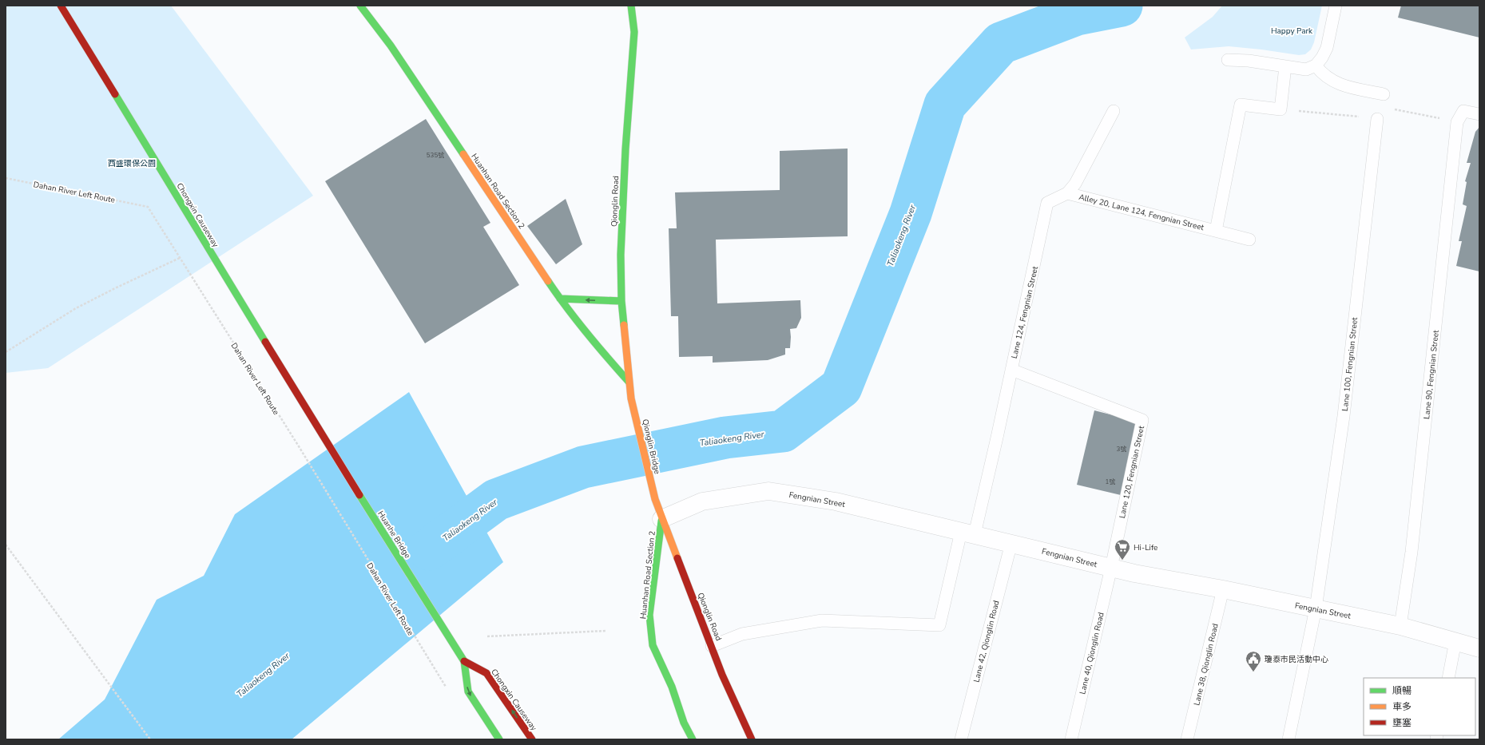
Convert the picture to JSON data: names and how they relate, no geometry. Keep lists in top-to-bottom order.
{
  "streets": {
    "street": [
      "Huanhan Road Section 2",
      "Qionglin Road",
      "Chongxin Causeway",
      "Qionglin Bridge",
      "Fengnian Street",
      "Huanhe Bridge"
    ],
    "lane": [
      "Alley 20, Lane 124, Fengnian Street",
      "Lane 124, Fengnian Street",
      "Lane 100, Fengnian Street",
      "Lane 90, Fengnian Street",
      "Lane 120, Fengnian Street",
      "Lane 42, Qionglin Road",
      "Lane 40, Qionglin Road",
      "Lane 38, Qionglin Road"
    ],
    "path": ["Dahan River Left Route"]
  },
  "crossings": [
    ["Huanhan Road Section 2", "Qionglin Road"],
    ["Huanhan Road Section 2", "Fengnian Street"],
    ["Qionglin Road", "Lane 124, Fengnian Street"],
    ["Qionglin Road", "Qionglin Bridge"],
    ["Qionglin Road", "Fengnian Street"],
    ["Alley 20, Lane 124, Fengnian Street", "Lane 124, Fengnian Street"],
    ["Chongxin Causeway", "Huanhe Bridge"],
    ["Lane 124, Fengnian Street", "Lane 120, Fengnian Street"],
    ["Lane 124, Fengnian Street", "Fengnian Street"],
    ["Lane 100, Fengnian Street", "Fengnian Street"],
    ["Lane 90, Fengnian Street", "Fengnian Street"],
    ["Lane 120, Fengnian Street", "Fengnian Street"],
    ["Lane 120, Fengnian Street", "Lane 40, Qionglin Road"],
    ["Fengnian Street", "Lane 42, Qionglin Road"],
    ["Fengnian Street", "Lane 40, Qionglin Road"],
    ["Fengnian Street", "Lane 38, Qionglin Road"]
  ],
  "water": ["Taliaokeng River"],
  "parks": ["Happy Park", "西盛環保公園"],
  "places": {
    "supermarket": ["Hi-Life"],
    "public building": ["瓊泰市民活動中心"]
  },
  "house_numbers": ["535號", "3號", "1號"],
  "legend": ["順暢", "車多", "壅塞"]
}
